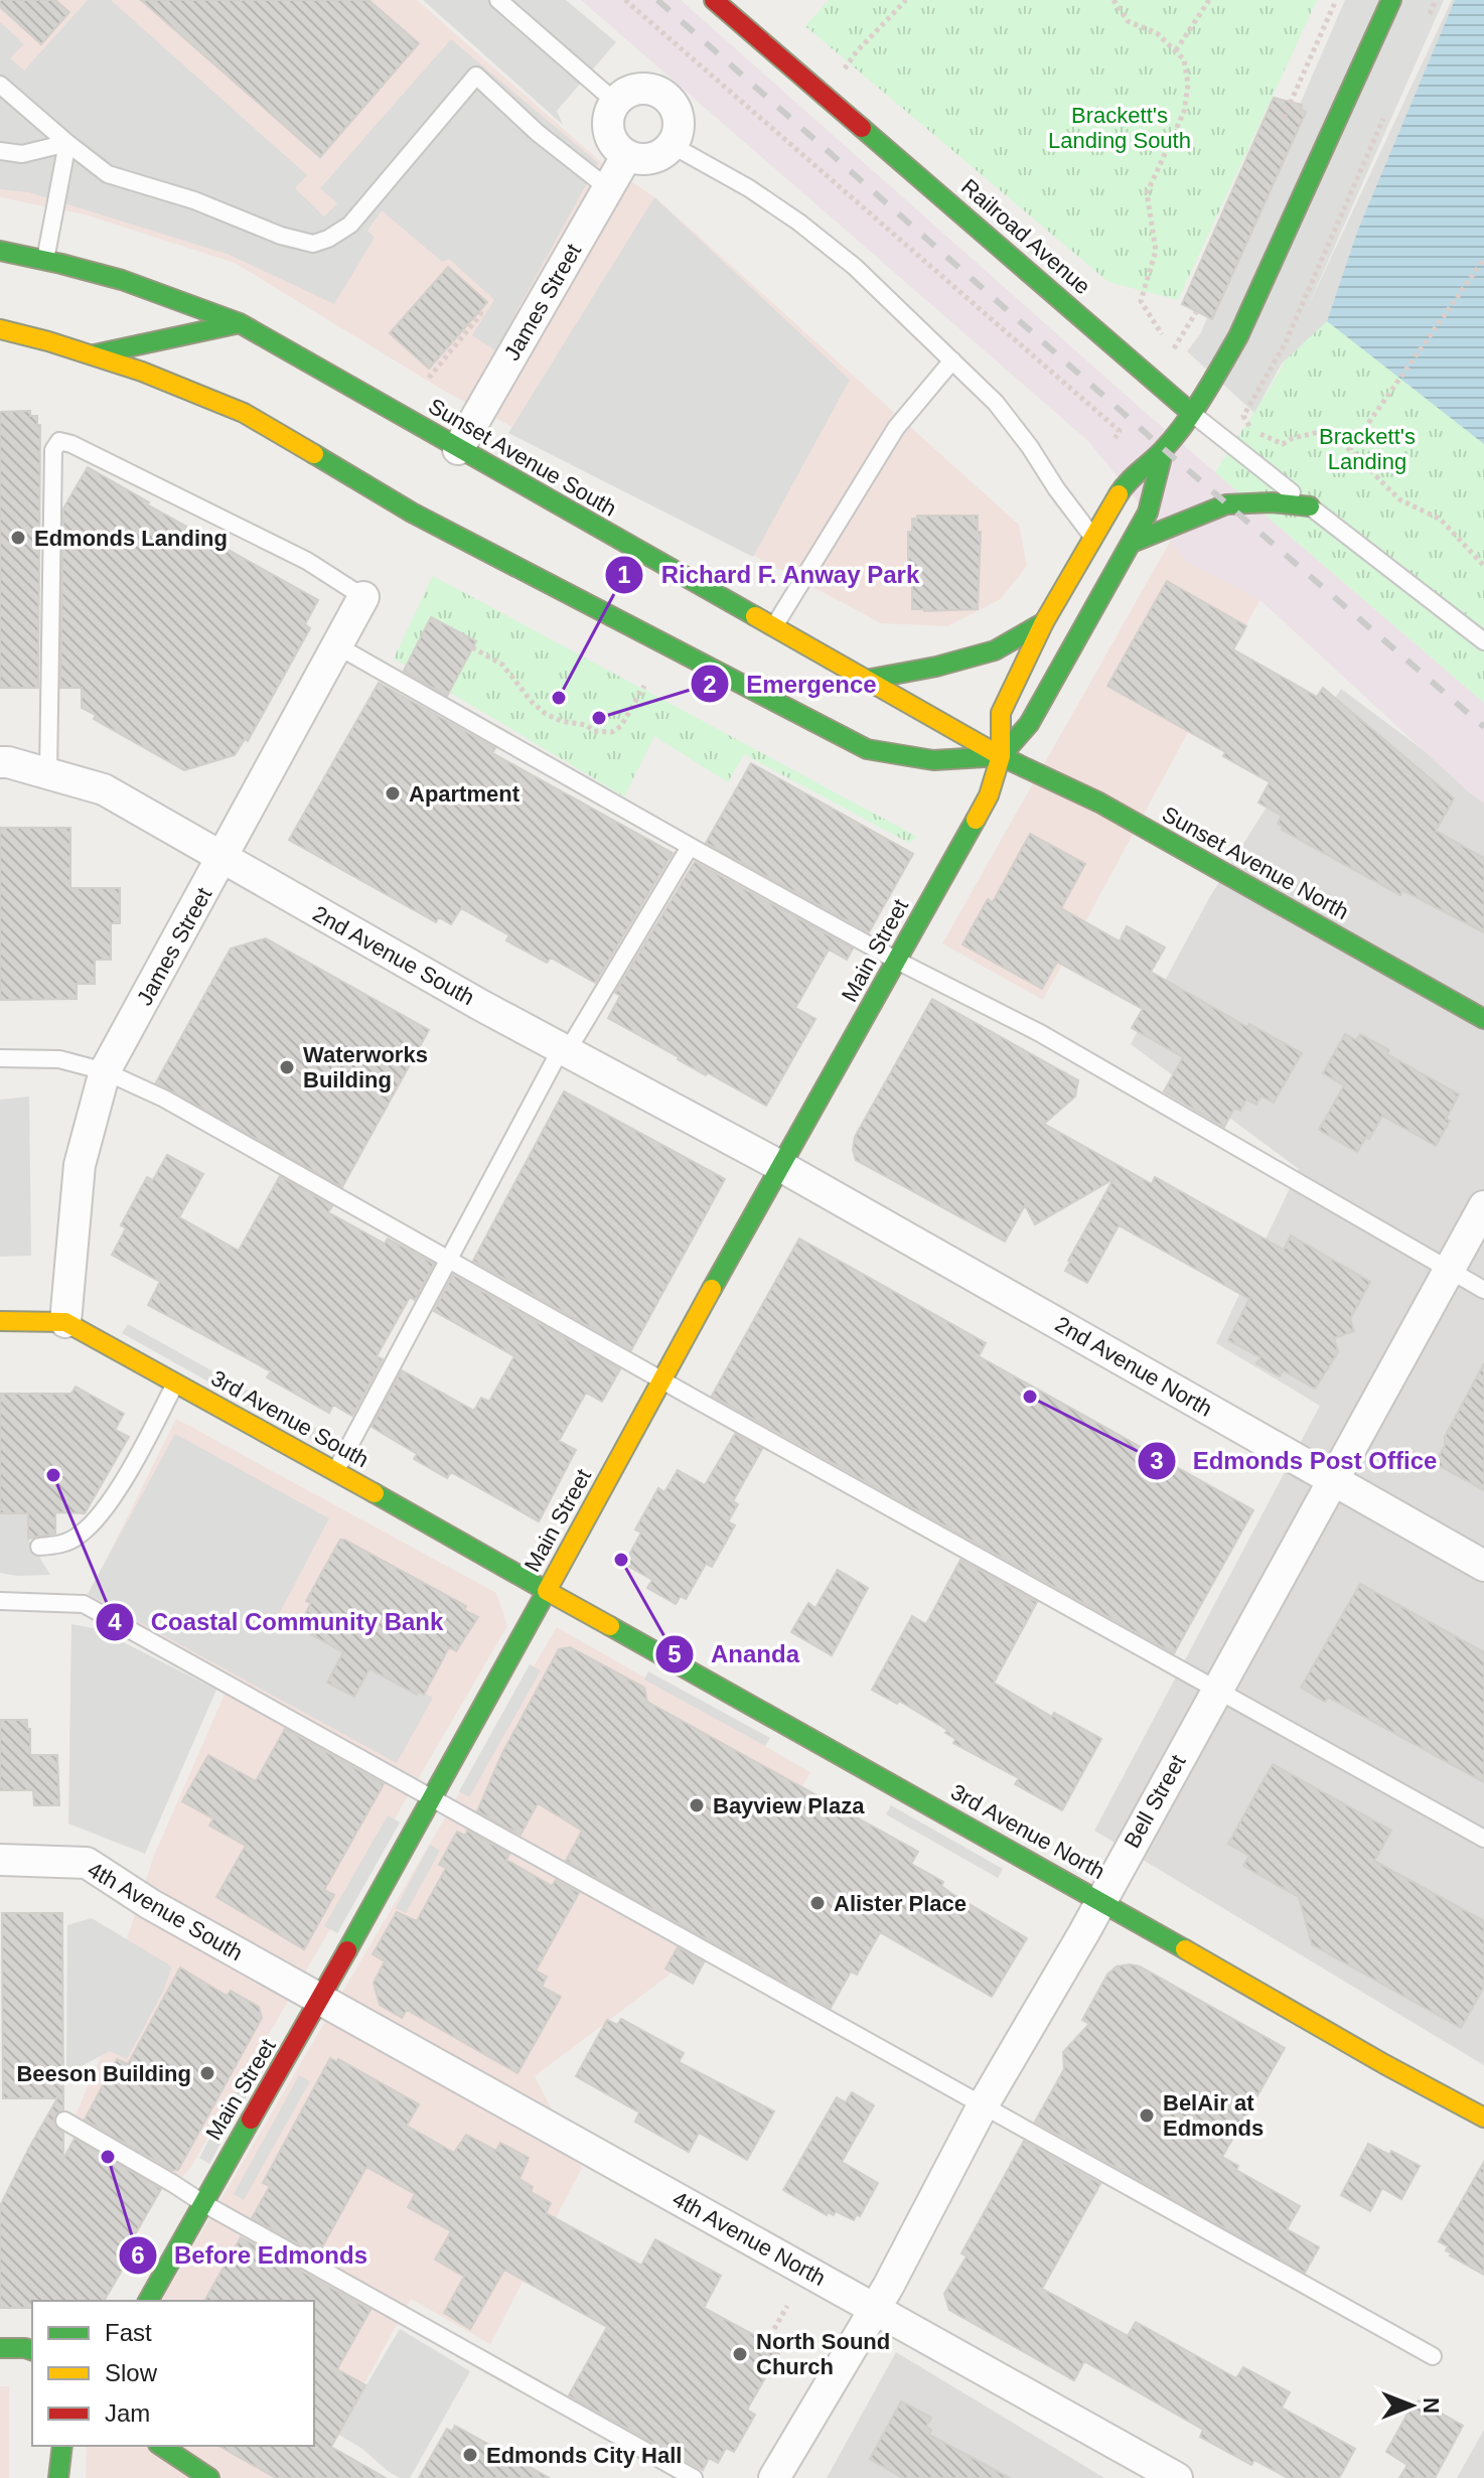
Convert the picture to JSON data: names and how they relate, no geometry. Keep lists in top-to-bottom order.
{
  "streets": {
    "main road": [
      "Railroad Avenue",
      "Sunset Avenue South",
      "Sunset Avenue North",
      "Main Street",
      "3rd Avenue South",
      "3rd Avenue North"
    ],
    "street": [
      "James Street",
      "2nd Avenue South",
      "2nd Avenue North",
      "Bell Street",
      "4th Avenue South",
      "4th Avenue North"
    ]
  },
  "crossings": [
    ["Railroad Avenue", "Main Street"],
    ["James Street", "Sunset Avenue South"],
    ["James Street", "2nd Avenue South"],
    ["James Street", "3rd Avenue South"],
    ["Sunset Avenue South", "Sunset Avenue North"],
    ["Sunset Avenue South", "Main Street"],
    ["Sunset Avenue North", "Main Street"],
    ["Main Street", "2nd Avenue South"],
    ["Main Street", "2nd Avenue North"],
    ["Main Street", "3rd Avenue South"],
    ["Main Street", "3rd Avenue North"],
    ["Main Street", "4th Avenue South"],
    ["Main Street", "4th Avenue North"],
    ["2nd Avenue South", "2nd Avenue North"],
    ["2nd Avenue North", "Bell Street"],
    ["3rd Avenue South", "3rd Avenue North"],
    ["Bell Street", "3rd Avenue North"],
    ["Bell Street", "4th Avenue North"],
    ["4th Avenue South", "4th Avenue North"]
  ],
  "parks": ["Brackett's Landing South", "Brackett's Landing"],
  "places": [
    "Edmonds Landing",
    "Richard F. Anway Park",
    "Emergence",
    "Apartment",
    "Waterworks Building",
    "Edmonds Post Office",
    "Coastal Community Bank",
    "Ananda",
    "Bayview Plaza",
    "Alister Place",
    "Beeson Building",
    "BelAir at Edmonds",
    "Before Edmonds",
    "North Sound Church",
    "Edmonds City Hall"
  ],
  "legend": ["Fast", "Slow", "Jam"],
  "north": "right"
}
